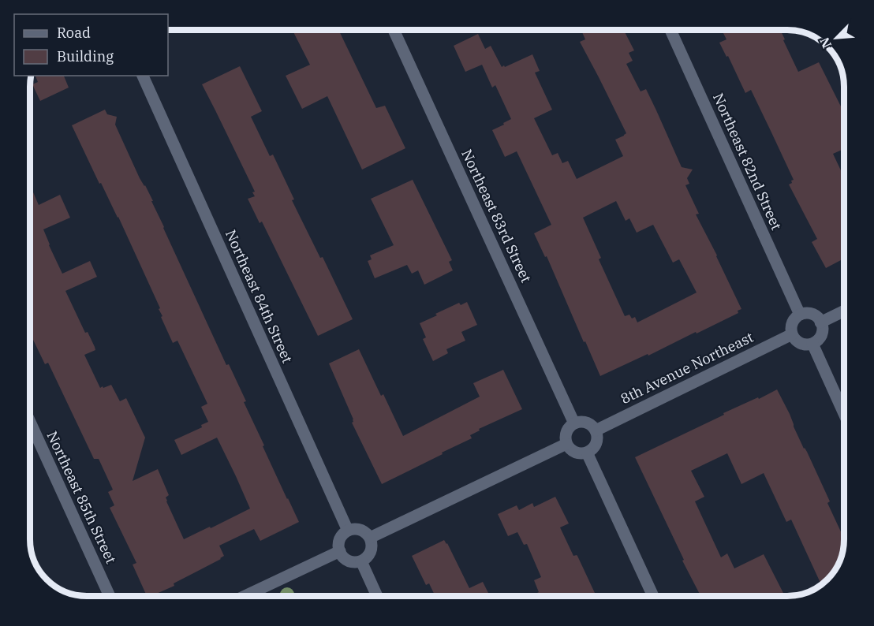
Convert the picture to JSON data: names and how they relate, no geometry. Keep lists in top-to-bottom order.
{
  "streets": {
    "street": [
      "Northeast 82nd Street",
      "Northeast 83rd Street",
      "Northeast 84th Street",
      "8th Avenue Northeast",
      "Northeast 85th Street"
    ]
  },
  "crossings": [
    ["Northeast 82nd Street", "8th Avenue Northeast"],
    ["Northeast 83rd Street", "8th Avenue Northeast"]
  ],
  "legend": ["Road", "Building"],
  "north": "bottom left"
}
